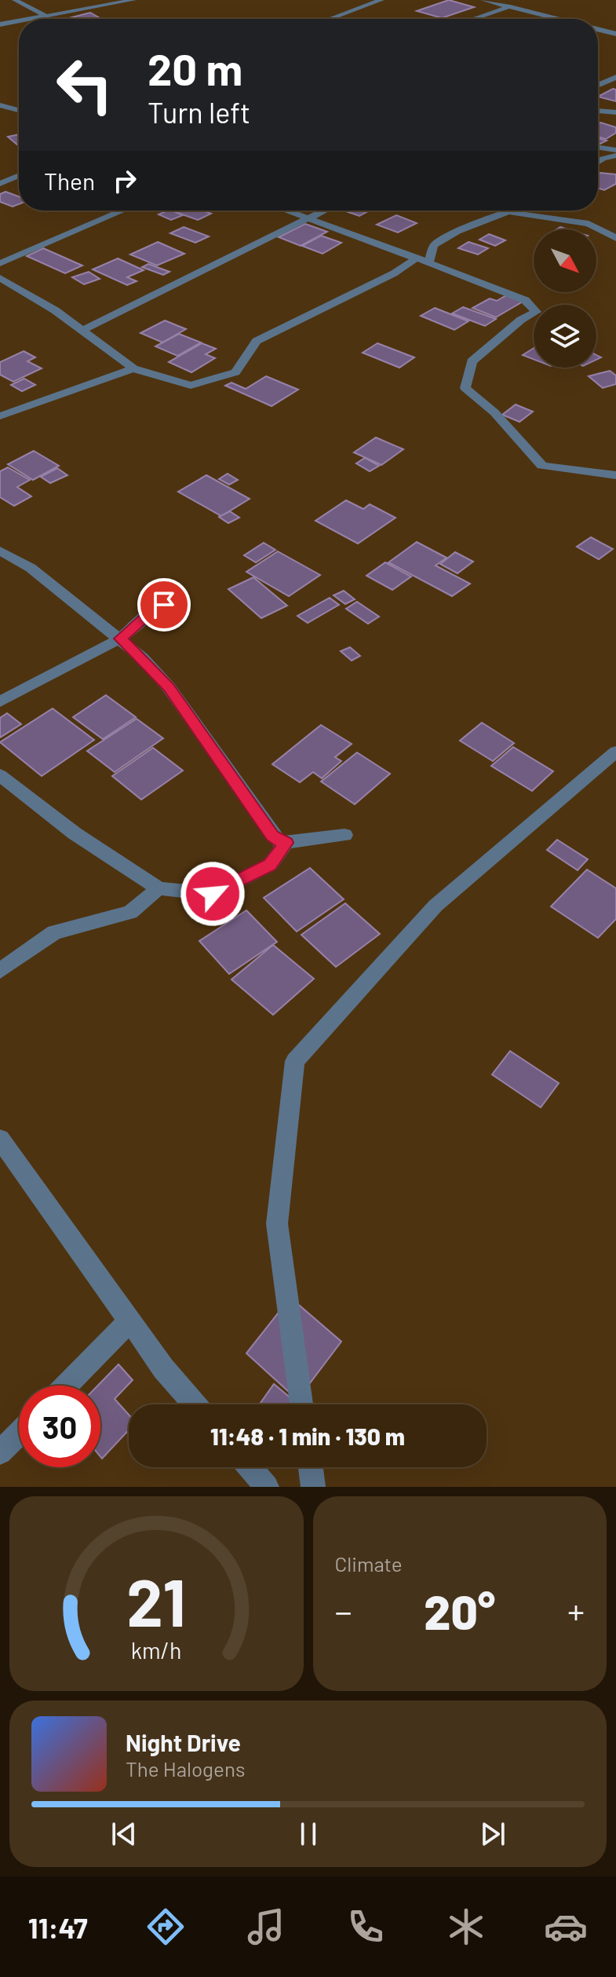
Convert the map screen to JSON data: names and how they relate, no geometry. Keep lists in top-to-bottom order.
{
  "north": "bottom right",
  "page": {
    "turn": ["20 m", "Turn left"],
    "then": "Then",
    "limit": "30",
    "trip": "11:48 · 1 min · 130 m",
    "tile": "Climate",
    "heat": ["−", "20°", "+"],
    "song": ["Night Drive", "The Halogens"],
    "tabs": "11:47",
    "gauge": ["21", "km/h"]
  }
}
